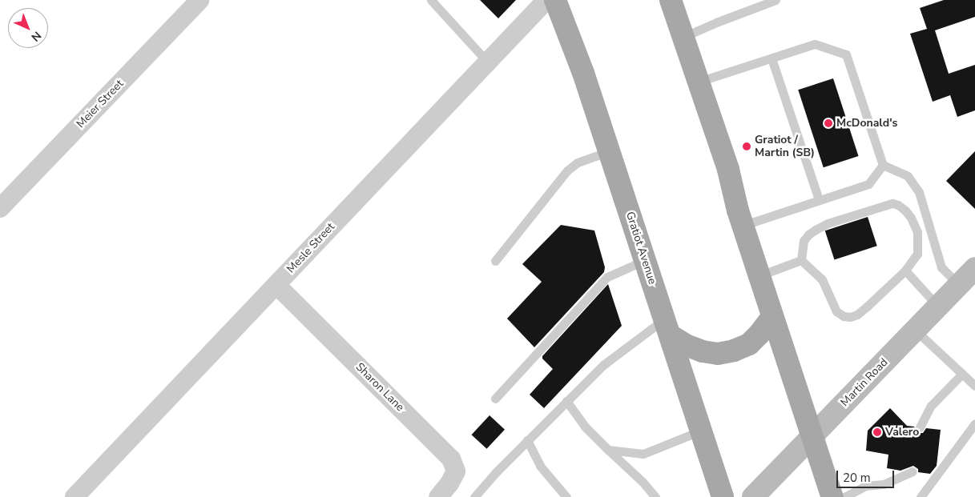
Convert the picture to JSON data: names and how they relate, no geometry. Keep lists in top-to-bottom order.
{
  "streets": {
    "main road": ["Gratiot Avenue"],
    "street": [
      "Meier Street",
      "Mesle Street",
      "Martin Road",
      "Sharon Lane"
    ]
  },
  "crossings": [
    ["Mesle Street", "Sharon Lane"]
  ],
  "places": ["McDonald's", "Gratiot / Martin (SB)", "Valero"],
  "scale_bar": "20 m",
  "north": "bottom right"
}
